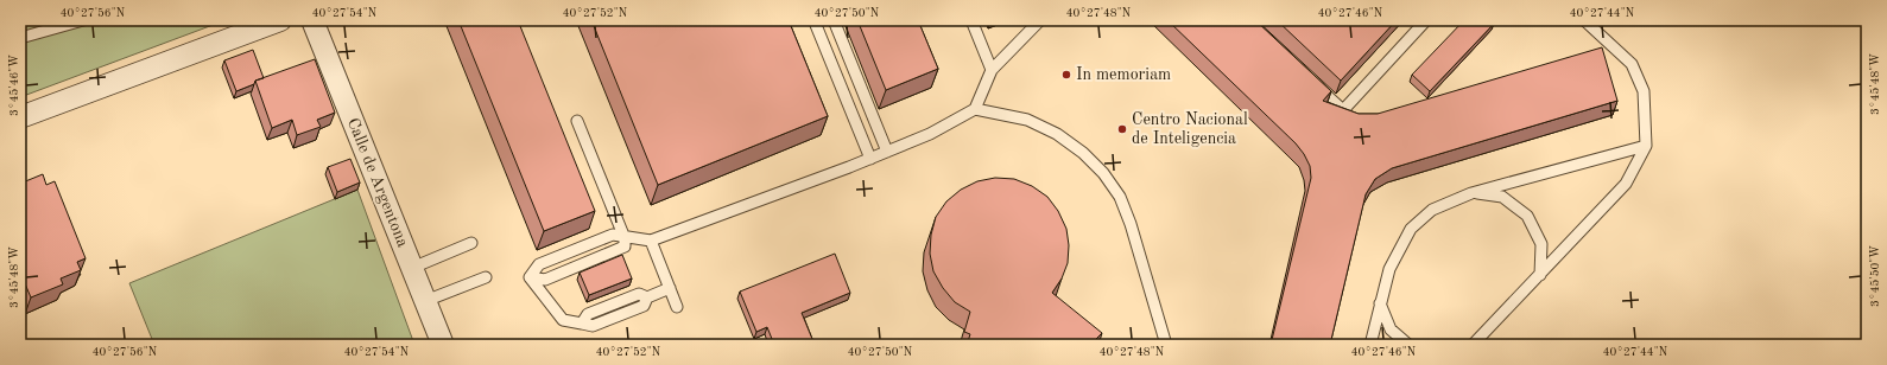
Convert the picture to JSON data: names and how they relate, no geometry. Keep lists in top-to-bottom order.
{
  "streets": {
    "street": ["Calle de Argentona"]
  },
  "places": ["In memoriam", "Centro Nacional de Inteligencia"],
  "coordinates": [
    "40°27'56\"N",
    "40°27'54\"N",
    "40°27'52\"N",
    "40°27'50\"N",
    "40°27'48\"N",
    "40°27'46\"N",
    "40°27'44\"N",
    "3°45'48\"W",
    "3°45'46\"W",
    "3°45'50\"W"
  ]
}
